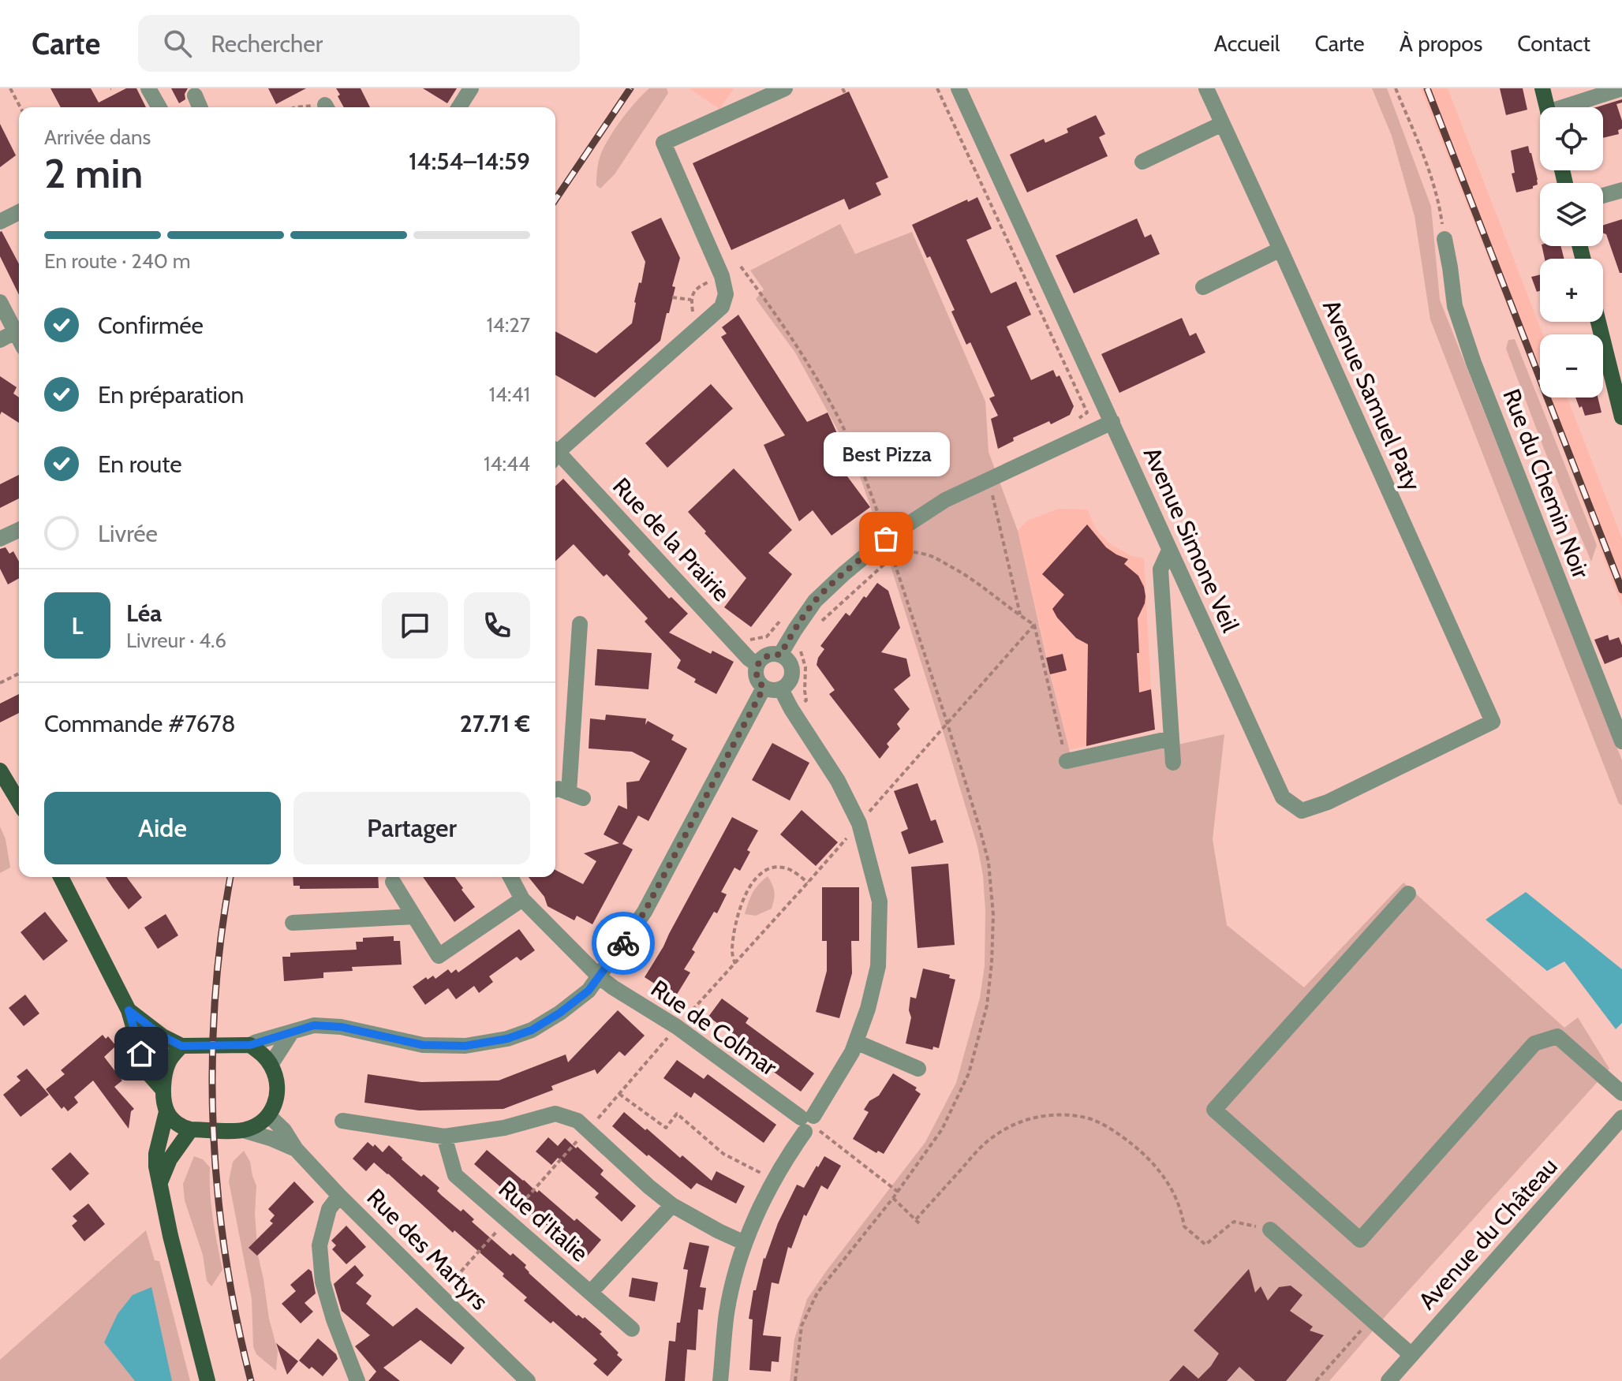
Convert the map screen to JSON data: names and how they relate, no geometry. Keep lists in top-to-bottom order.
{
  "streets": {
    "street": [
      "Avenue Samuel Paty",
      "Rue du Chemin Noir",
      "Rue de la Prairie",
      "Avenue Simone Veil",
      "Rue de Colmar",
      "Rue d'Italie",
      "Avenue du Château",
      "Rue des Martyrs"
    ]
  },
  "crossings": [
    ["Avenue Samuel Paty", "Avenue Simone Veil"]
  ],
  "places": ["Best Pizza"],
  "page": {
    "header": "Carte",
    "search": "Rechercher",
    "nav": [
      "Accueil",
      "Carte",
      "À propos",
      "Contact"
    ],
    "map_buttons": ["+", "−"],
    "heading": ["2 min", "Arrivée dans", "14:54–14:59"],
    "panel": [
      "Léa",
      "Livreur · 4.6",
      "Commande #7678",
      "27.71 €"
    ],
    "bar": "En route · 240 m",
    "list": [
      ["Confirmée", "14:27"],
      ["En préparation", "14:41"],
      ["En route", "14:44"],
      "Livrée"
    ],
    "bubble": "Best Pizza",
    "round": "L",
    "buttons": ["Aide", "Partager"]
  }
}
